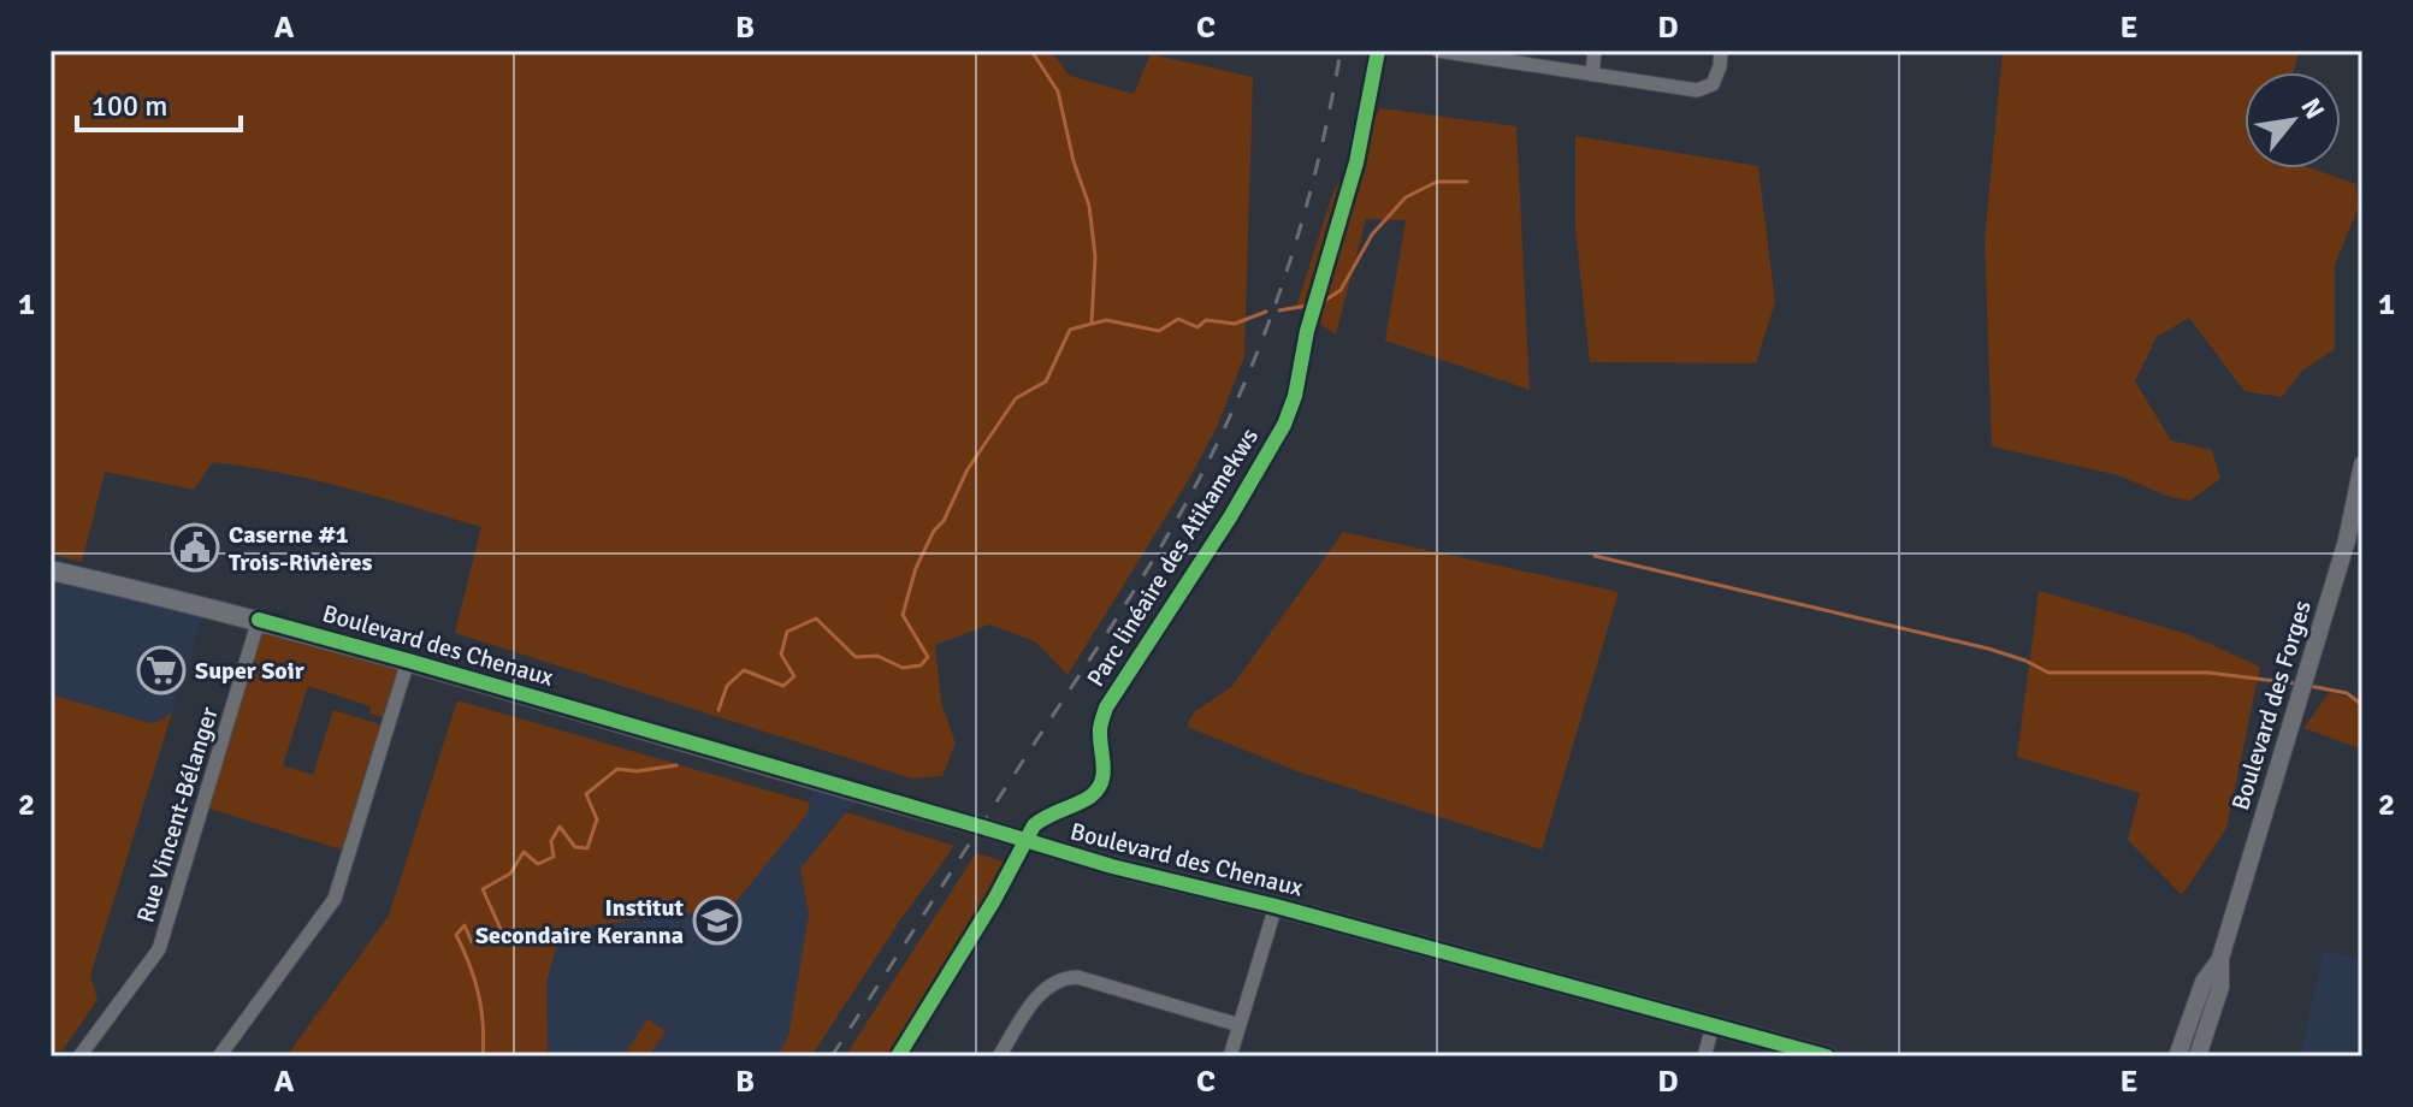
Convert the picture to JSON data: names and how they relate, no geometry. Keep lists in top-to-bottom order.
{
  "streets": {
    "main road": ["Boulevard des Chenaux"],
    "street": ["Boulevard des Forges", "Rue Vincent-Bélanger"],
    "cycle path": ["Parc linéaire des Atikamekws"]
  },
  "crossings": [
    ["Boulevard des Chenaux", "Rue Vincent-Bélanger"]
  ],
  "places": {
    "public building": ["Caserne #1 Trois-Rivières"],
    "supermarket": ["Super Soir"],
    "school or university": ["Institut Secondaire Keranna"]
  },
  "scale_bar": "100 m",
  "north": "top right",
  "grid": {
    "columns": [
      "A",
      "B",
      "C",
      "D",
      "E"
    ],
    "rows": ["1", "2"]
  }
}
